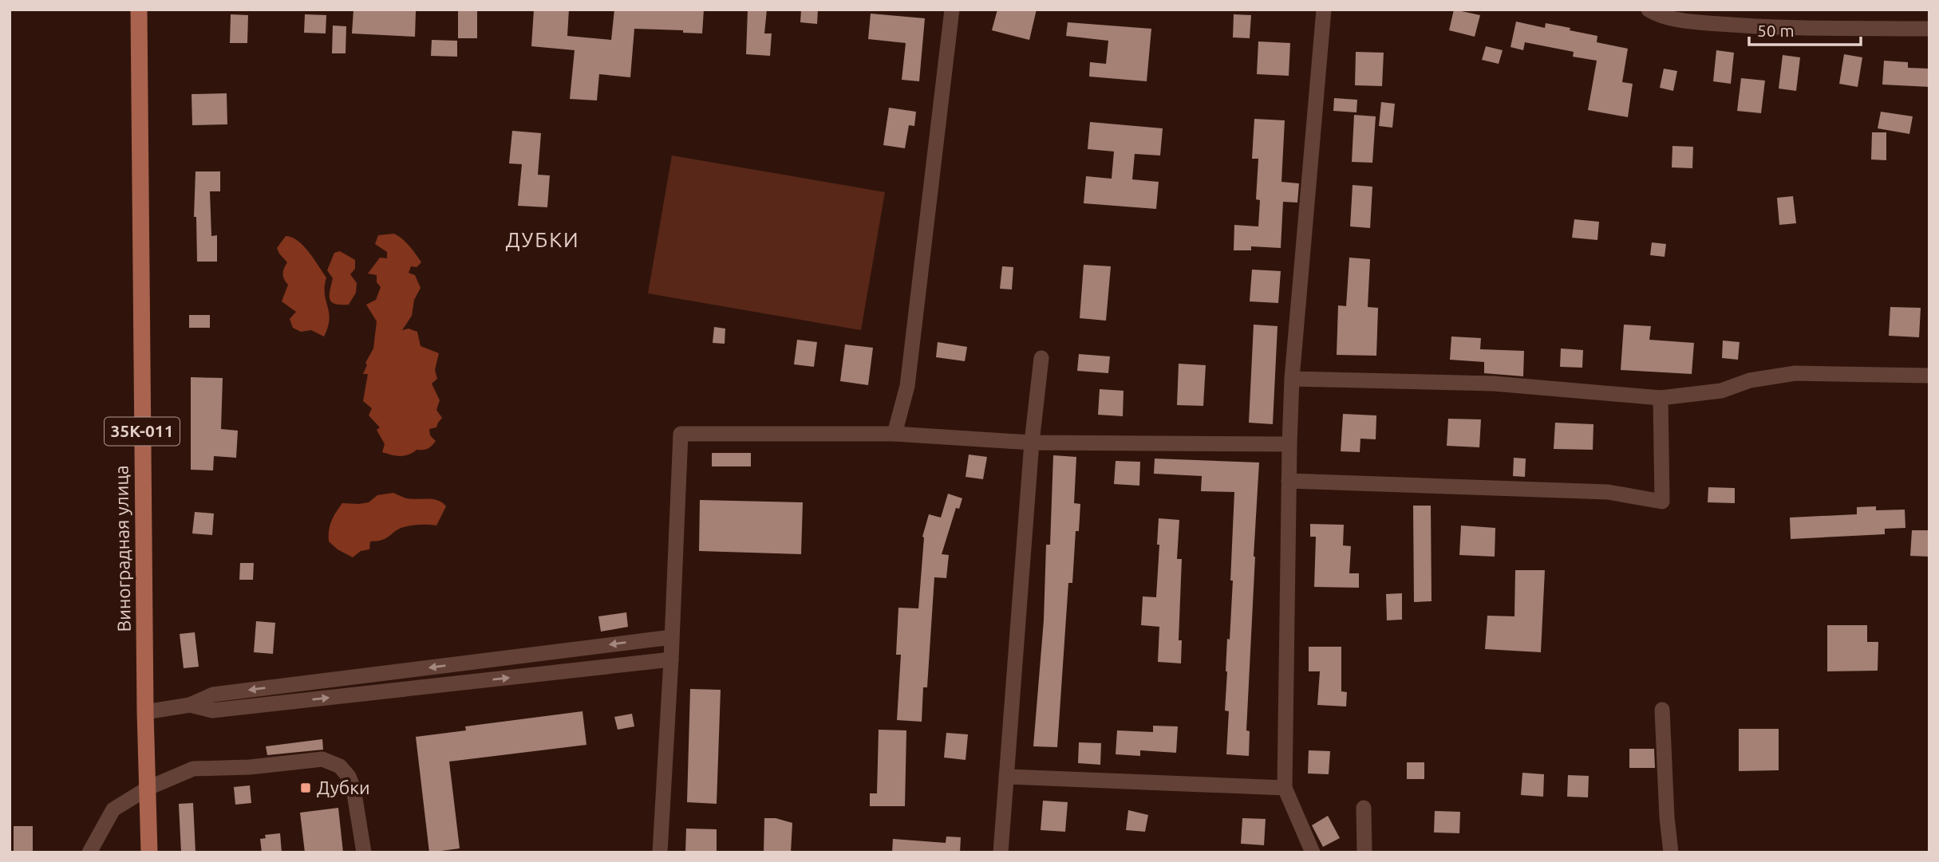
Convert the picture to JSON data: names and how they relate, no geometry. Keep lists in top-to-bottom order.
{
  "streets": {
    "main road": ["35К-011", "Виноградная улица"]
  },
  "districts": ["ДУБКИ"],
  "places": {
    "transit": ["Дубки"]
  },
  "scale_bar": "50 m"
}
